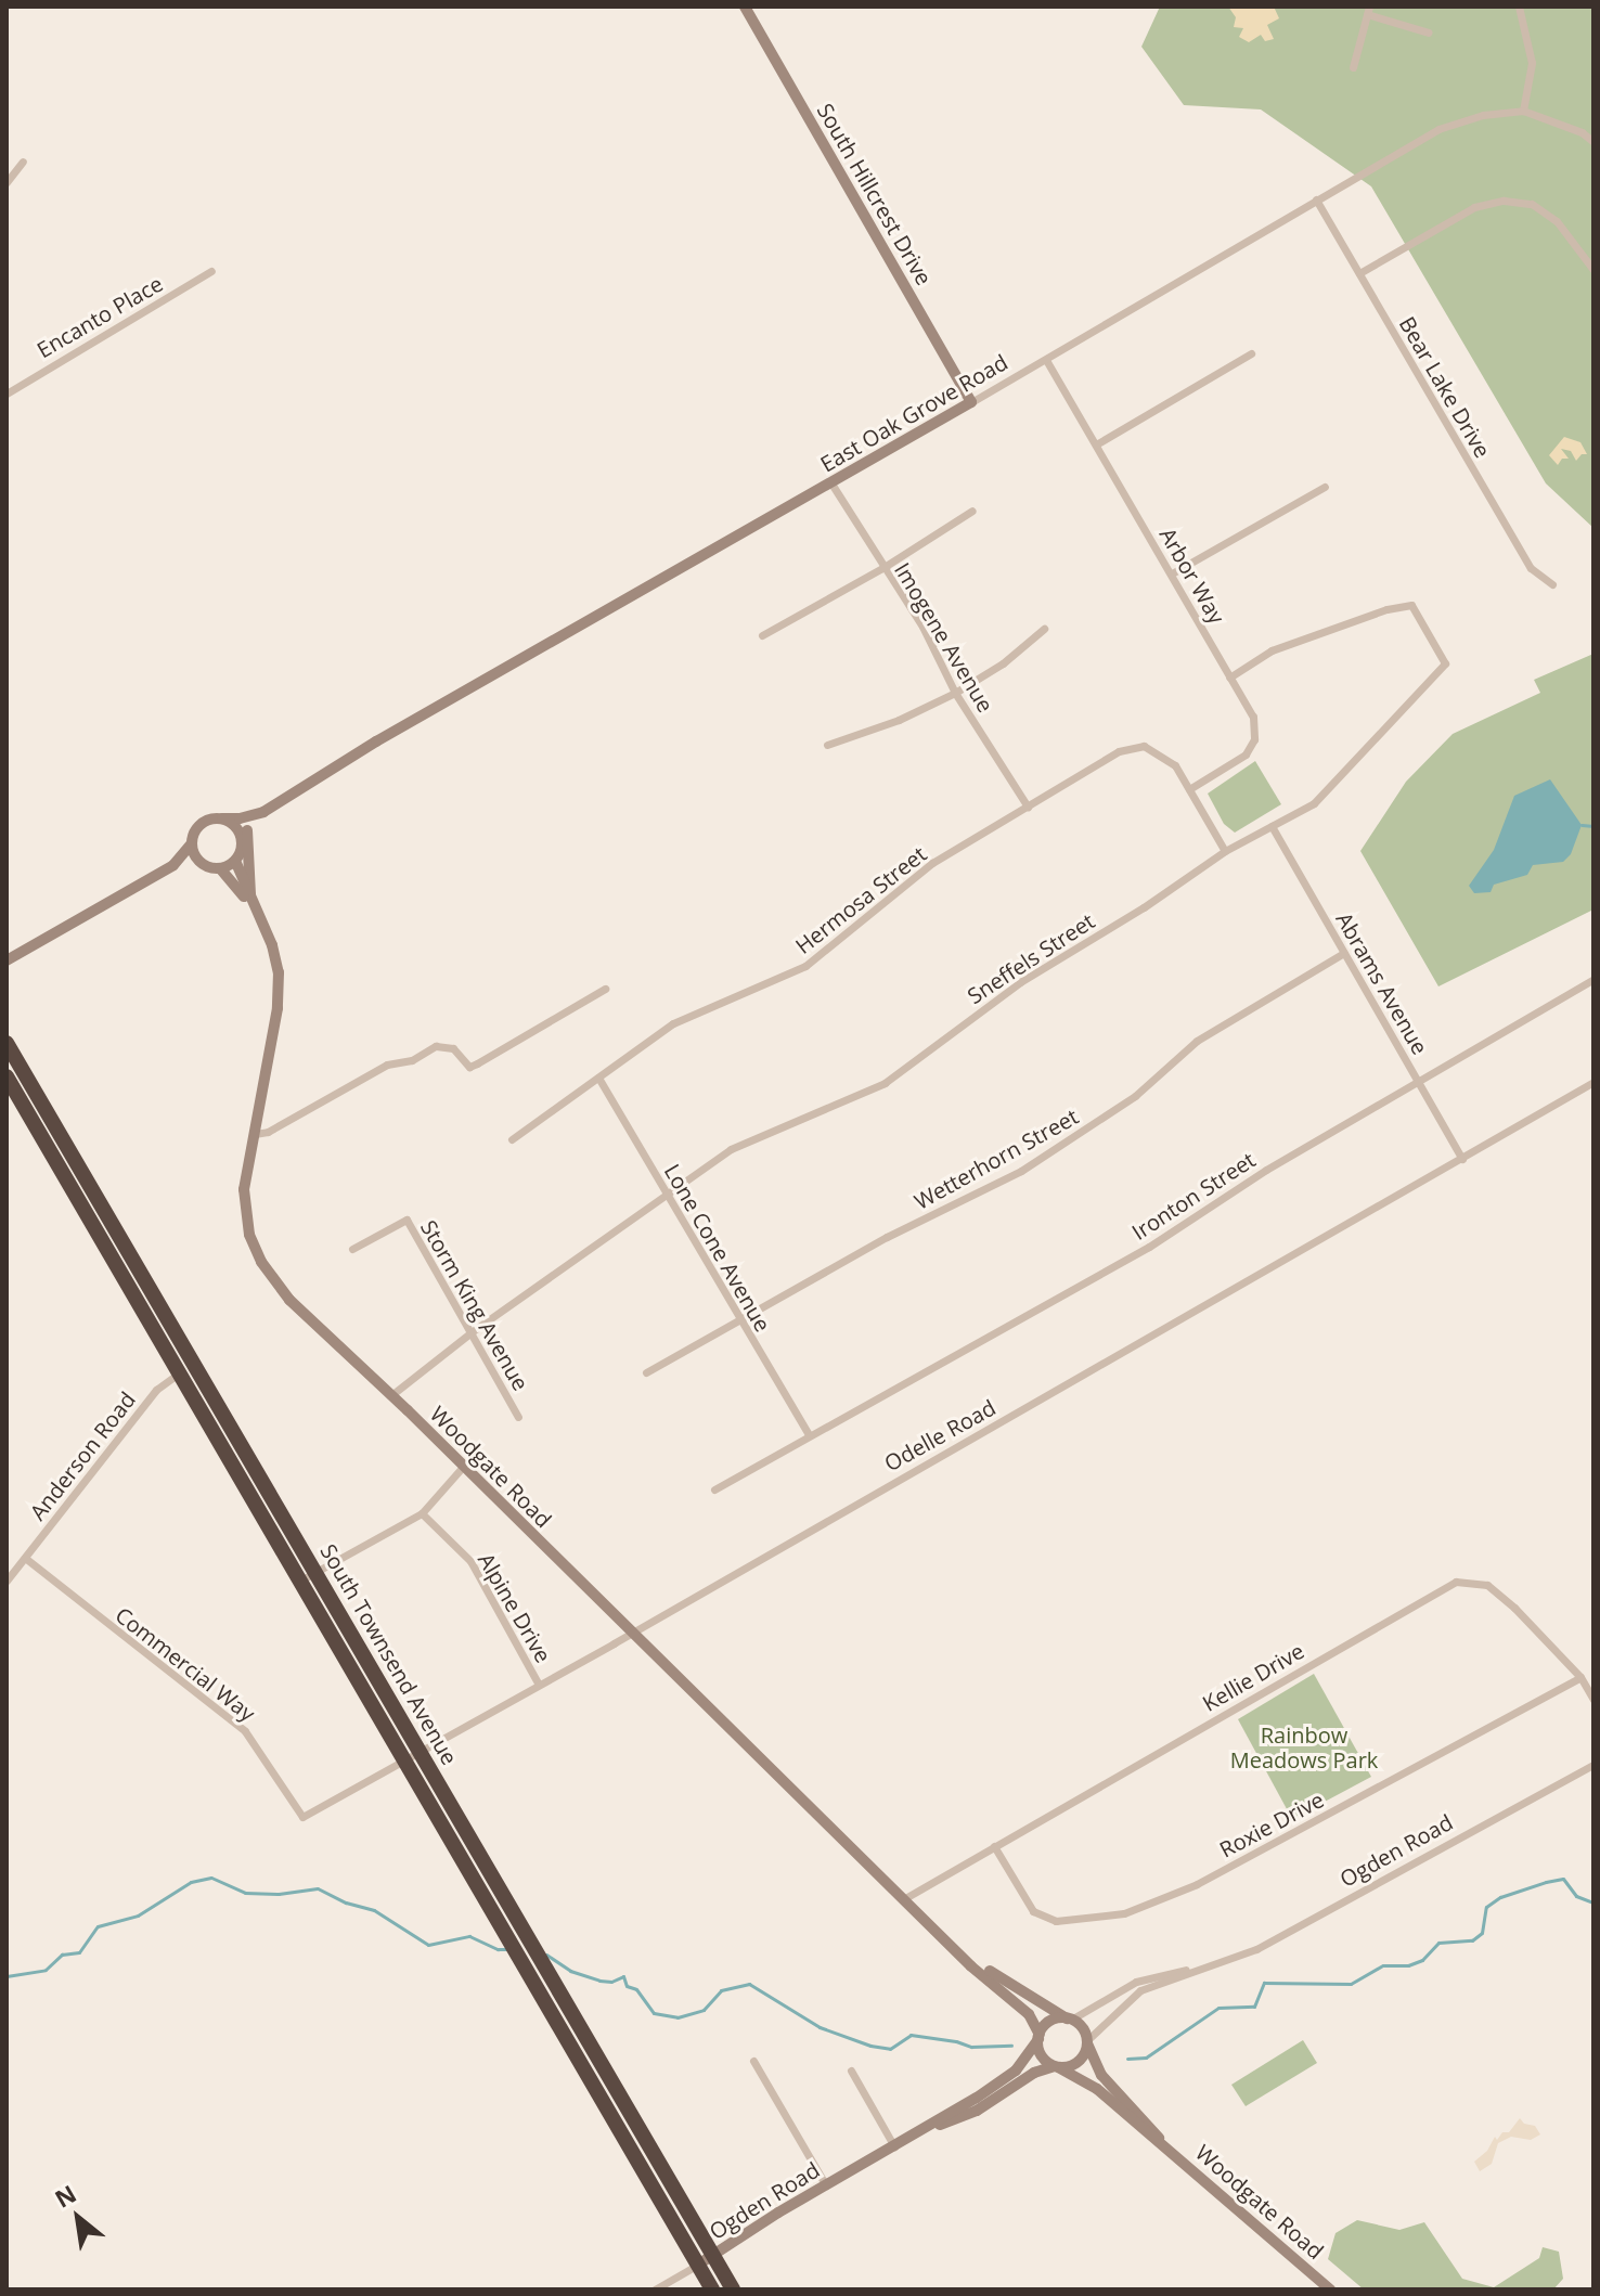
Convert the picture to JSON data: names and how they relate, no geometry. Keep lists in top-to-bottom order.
{
  "streets": {
    "highway": ["South Townsend Avenue"],
    "street": [
      "South Hillcrest Drive",
      "Encanto Place",
      "Bear Lake Drive",
      "East Oak Grove Road",
      "Arbor Way",
      "Imogene Avenue",
      "Hermosa Street",
      "Sneffels Street",
      "Abrams Avenue",
      "Wetterhorn Street",
      "Ironton Street",
      "Lone Cone Avenue",
      "Storm King Avenue",
      "Odelle Road",
      "Anderson Road",
      "Woodgate Road",
      "Alpine Drive",
      "Commercial Way",
      "Kellie Drive",
      "Roxie Drive",
      "Ogden Road"
    ]
  },
  "crossings": [
    ["South Hillcrest Drive", "East Oak Grove Road"],
    ["Bear Lake Drive", "East Oak Grove Road"],
    ["East Oak Grove Road", "Arbor Way"],
    ["East Oak Grove Road", "Imogene Avenue"],
    ["East Oak Grove Road", "Woodgate Road"],
    ["Arbor Way", "Hermosa Street"],
    ["Arbor Way", "Sneffels Street"],
    ["Imogene Avenue", "Hermosa Street"],
    ["Hermosa Street", "Lone Cone Avenue"],
    ["Sneffels Street", "Abrams Avenue"],
    ["Sneffels Street", "Lone Cone Avenue"],
    ["Sneffels Street", "Storm King Avenue"],
    ["Sneffels Street", "Woodgate Road"],
    ["Abrams Avenue", "Wetterhorn Street"],
    ["Abrams Avenue", "Ironton Street"],
    ["Abrams Avenue", "Odelle Road"],
    ["Wetterhorn Street", "Lone Cone Avenue"],
    ["Ironton Street", "Lone Cone Avenue"],
    ["Odelle Road", "Woodgate Road"],
    ["Odelle Road", "Alpine Drive"],
    ["Odelle Road", "South Townsend Avenue"],
    ["Odelle Road", "Commercial Way"],
    ["Anderson Road", "South Townsend Avenue"],
    ["Anderson Road", "Commercial Way"],
    ["Woodgate Road", "Kellie Drive"],
    ["Woodgate Road", "Ogden Road"],
    ["South Townsend Avenue", "Ogden Road"],
    ["Kellie Drive", "Roxie Drive"]
  ],
  "parks": ["Rainbow Meadows Park"],
  "north": "top left"
}
